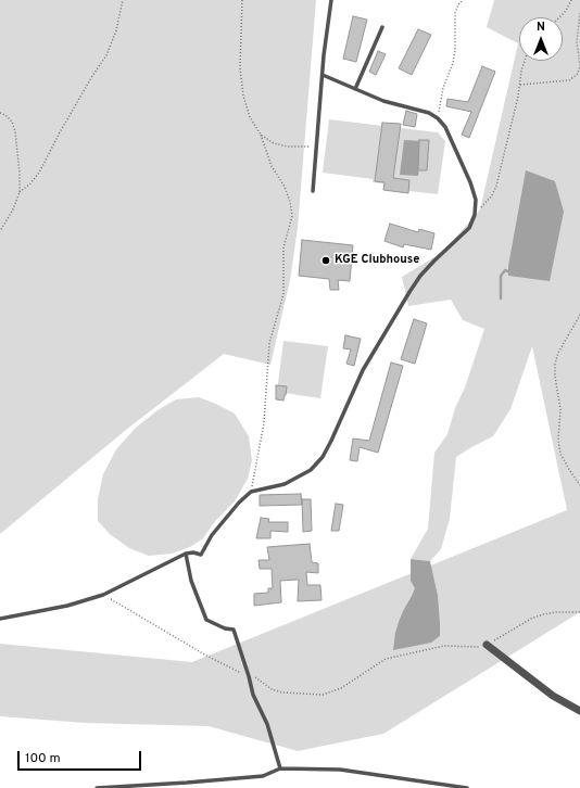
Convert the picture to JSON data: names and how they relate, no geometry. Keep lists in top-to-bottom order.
{
  "places": ["KGE Clubhouse"],
  "scale_bar": "100 m",
  "north": "top"
}
